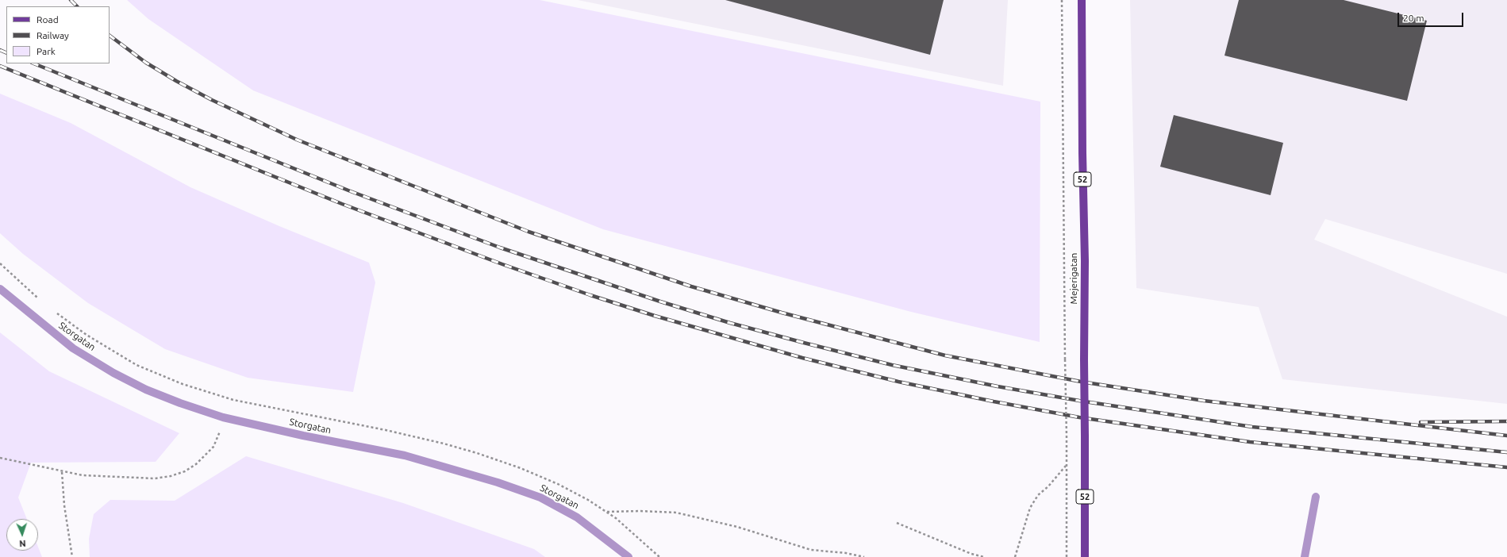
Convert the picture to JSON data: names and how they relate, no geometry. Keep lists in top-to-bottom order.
{
  "streets": {
    "main road": ["52", "Mejerigatan"],
    "street": ["Storgatan"]
  },
  "legend": ["Road", "Railway", "Park"],
  "scale_bar": "20 m",
  "north": "bottom"
}
